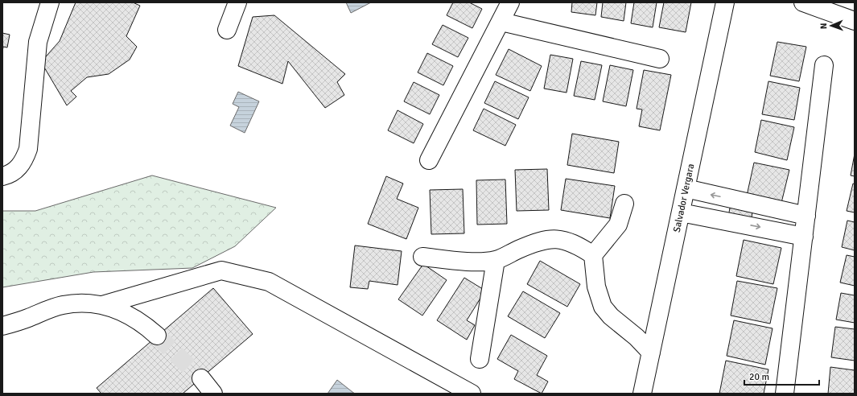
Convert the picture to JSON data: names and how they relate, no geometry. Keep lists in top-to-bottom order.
{
  "streets": {
    "street": ["Salvador Vergara"]
  },
  "scale_bar": "20 m",
  "north": "left"
}
